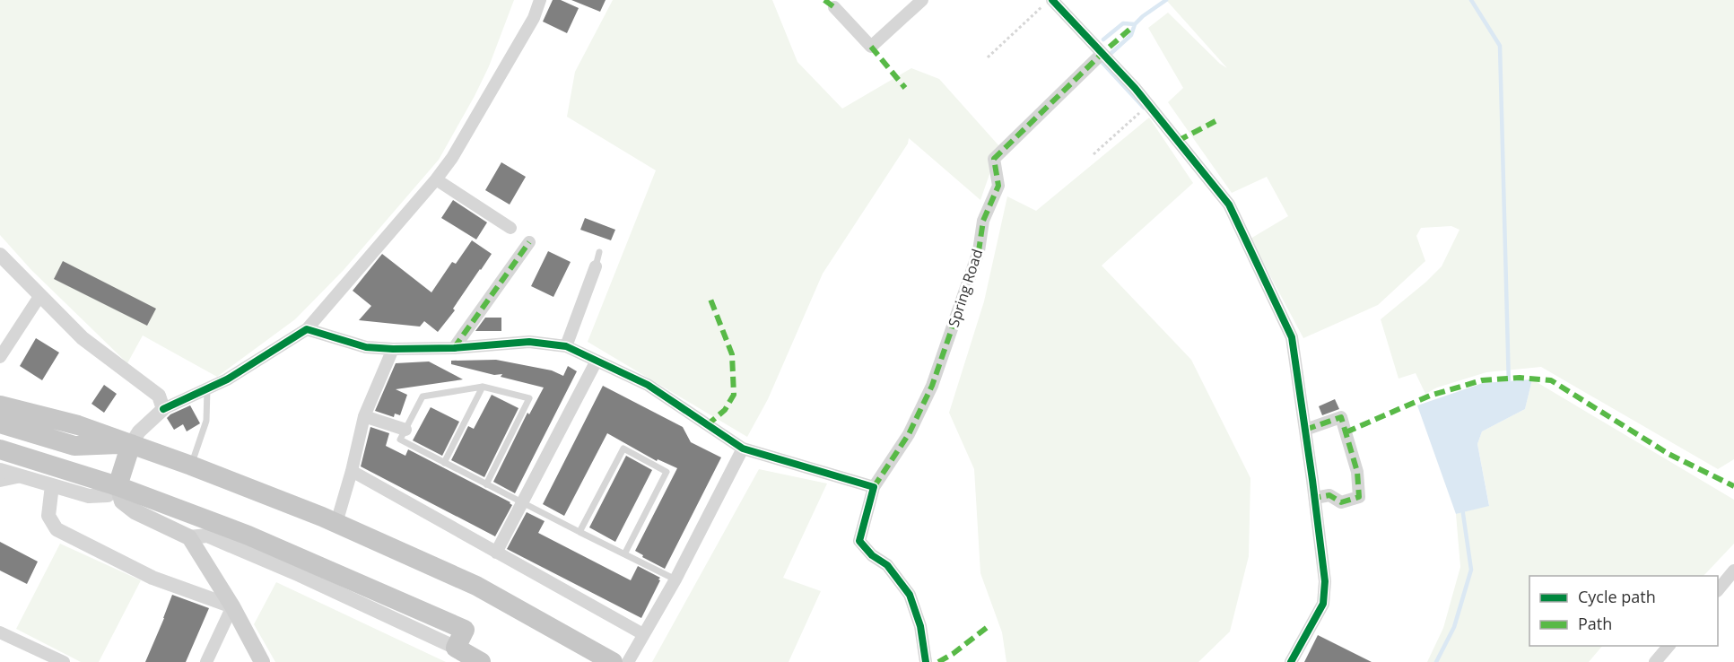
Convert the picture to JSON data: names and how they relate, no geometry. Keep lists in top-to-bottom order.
{
  "streets": {
    "street": ["Spring Road"]
  },
  "legend": ["Cycle path", "Path"]
}
